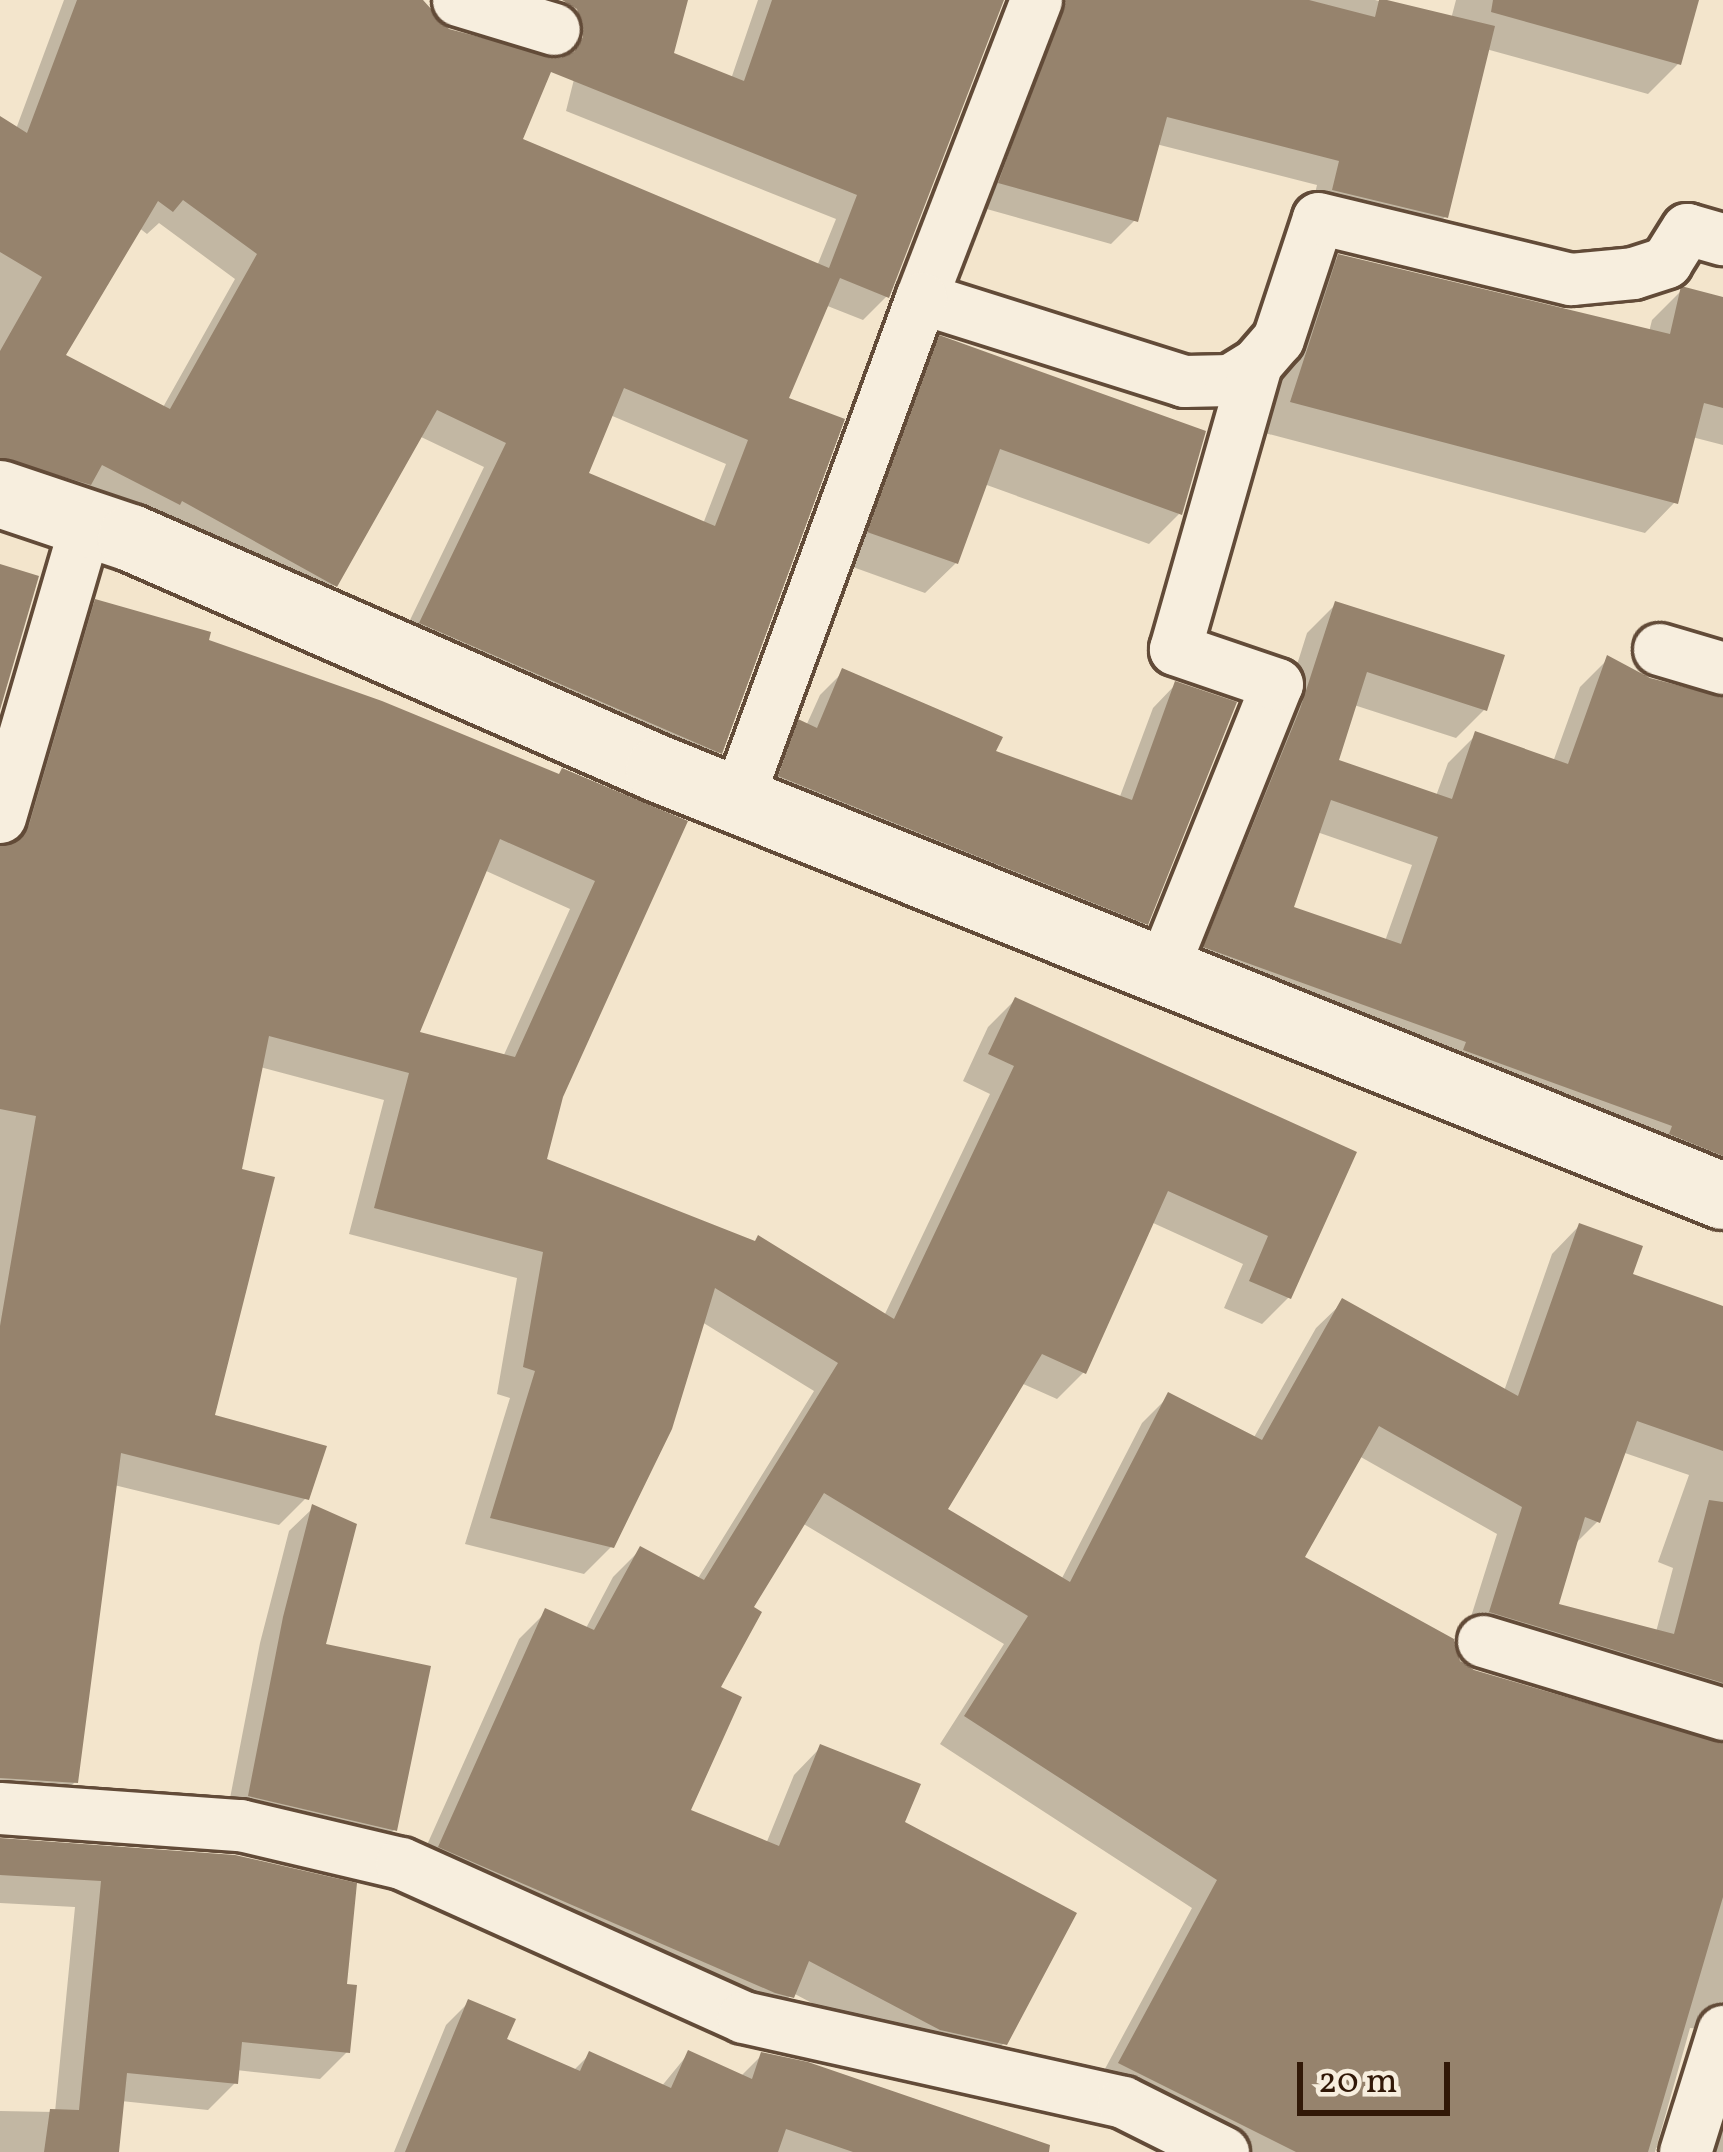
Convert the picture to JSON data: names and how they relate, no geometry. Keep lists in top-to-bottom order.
{
  "scale_bar": "20 m"
}
